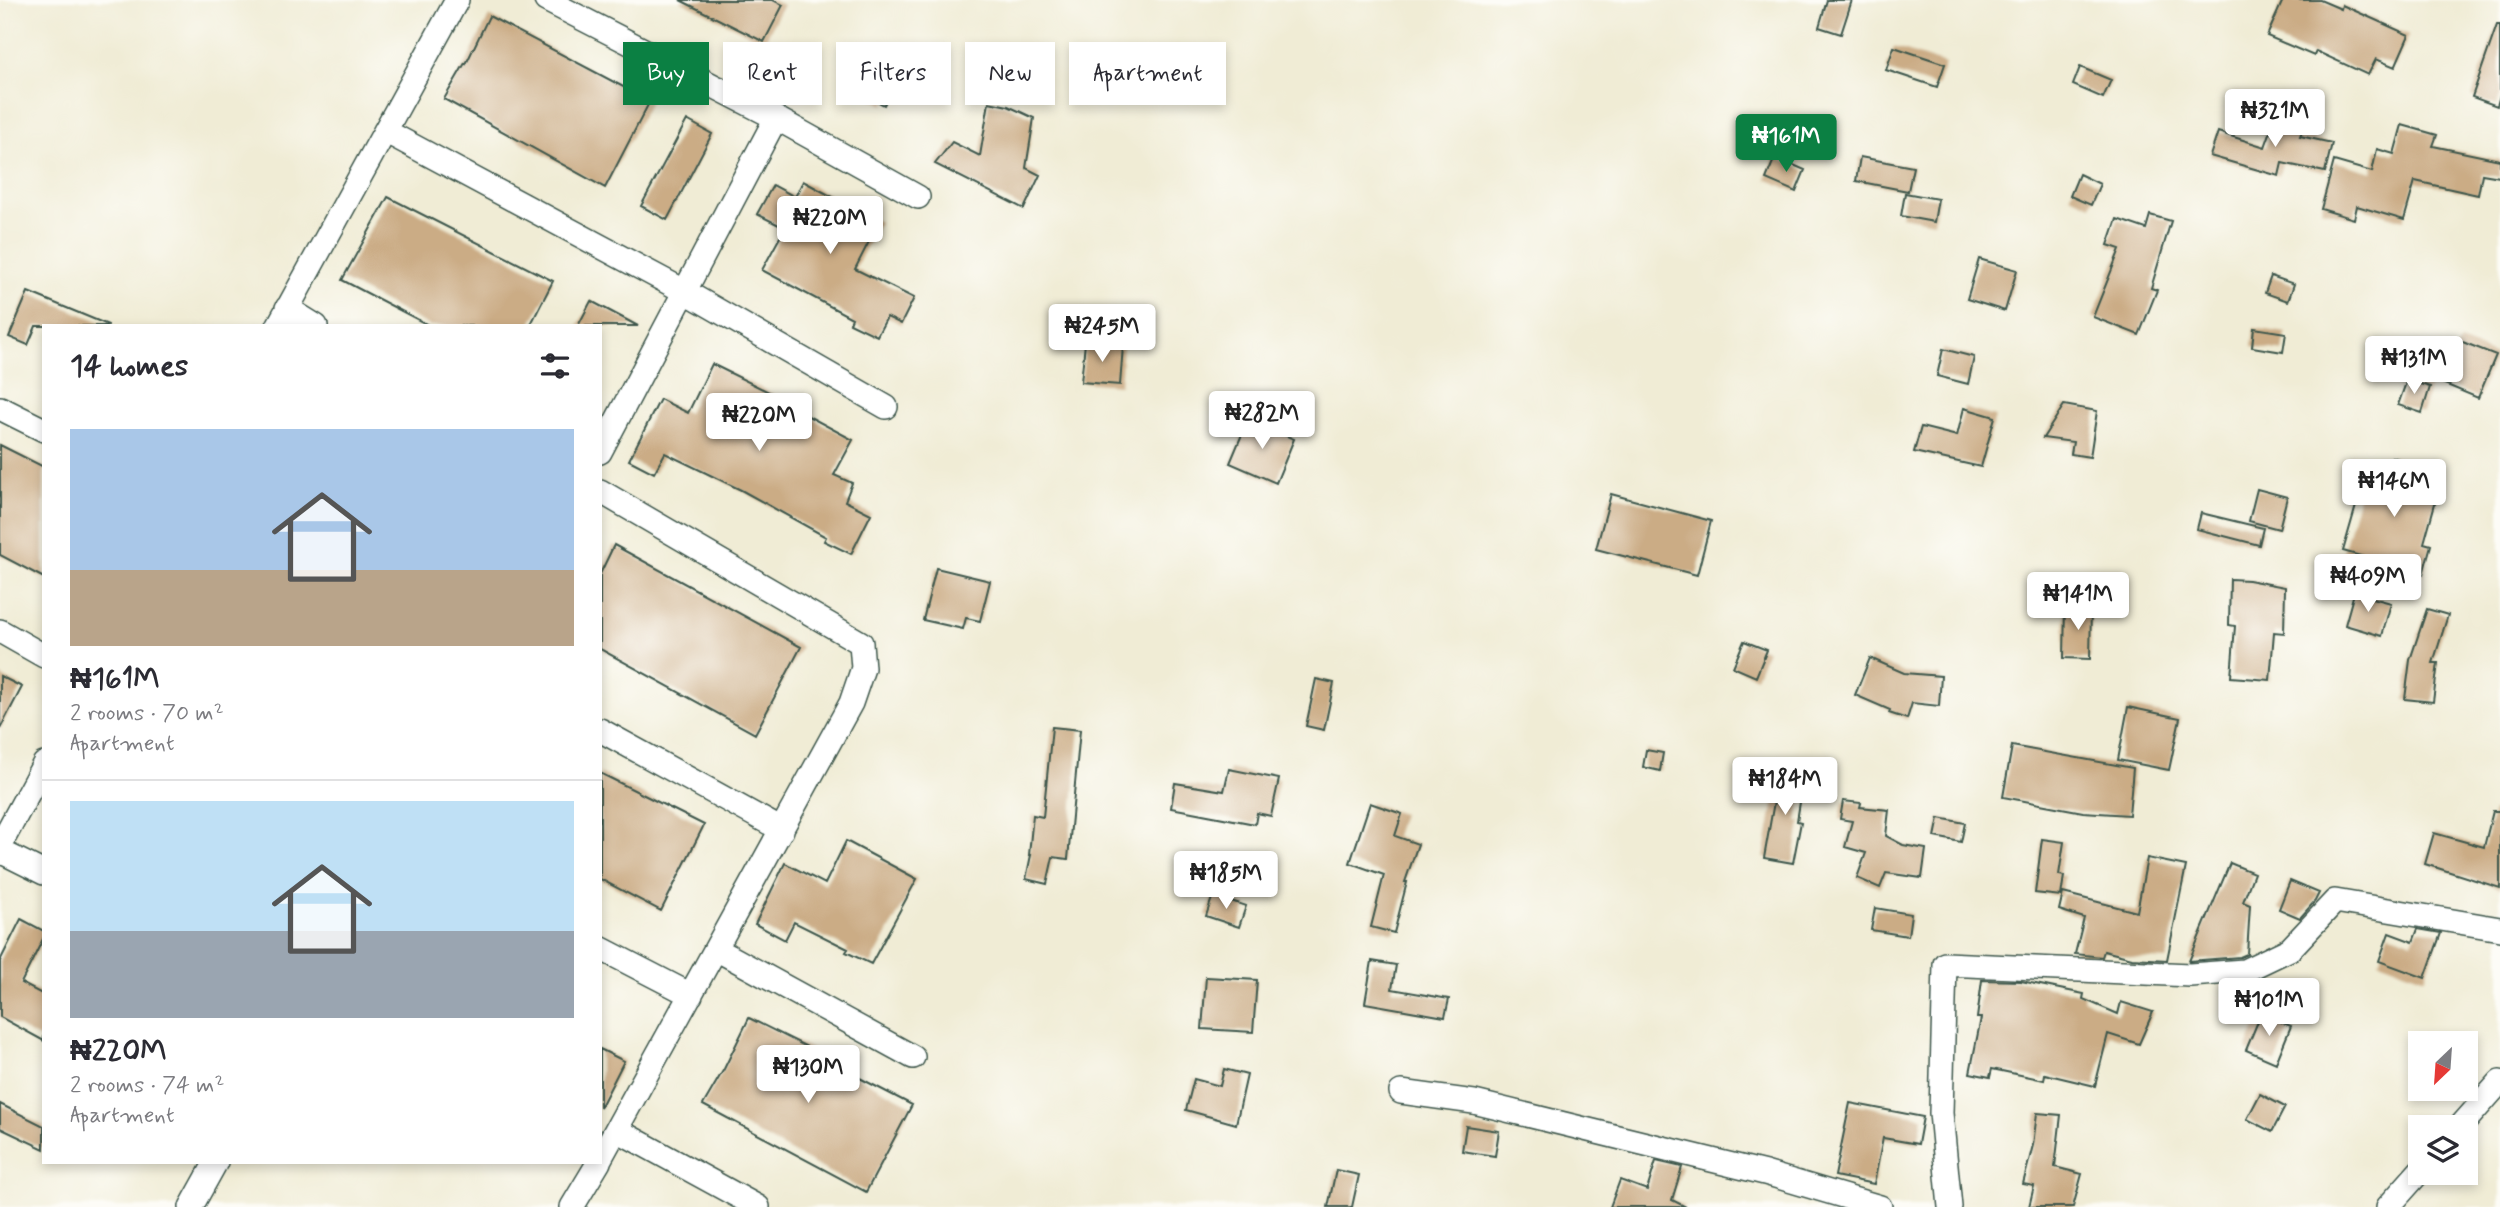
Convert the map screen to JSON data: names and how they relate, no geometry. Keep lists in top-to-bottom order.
{
  "north": "bottom left",
  "page": {
    "chip": [
      "Buy",
      "Rent",
      "Filters",
      "New",
      "Apartment"
    ],
    "price": [
      "₦321M",
      "₦161M",
      "₦220M",
      "₦245M",
      "₦131M",
      "₦282M",
      "₦220M",
      "₦146M",
      "₦409M",
      "₦141M",
      "₦184M",
      "₦185M",
      "₦101M",
      "₦130M"
    ],
    "heading": "14 homes",
    "list": [
      {
        "name": "₦161M",
        "note": "2 rooms · 70 m² · Apartment"
      },
      {
        "name": "₦220M",
        "note": "2 rooms · 74 m² · Apartment"
      }
    ]
  }
}
